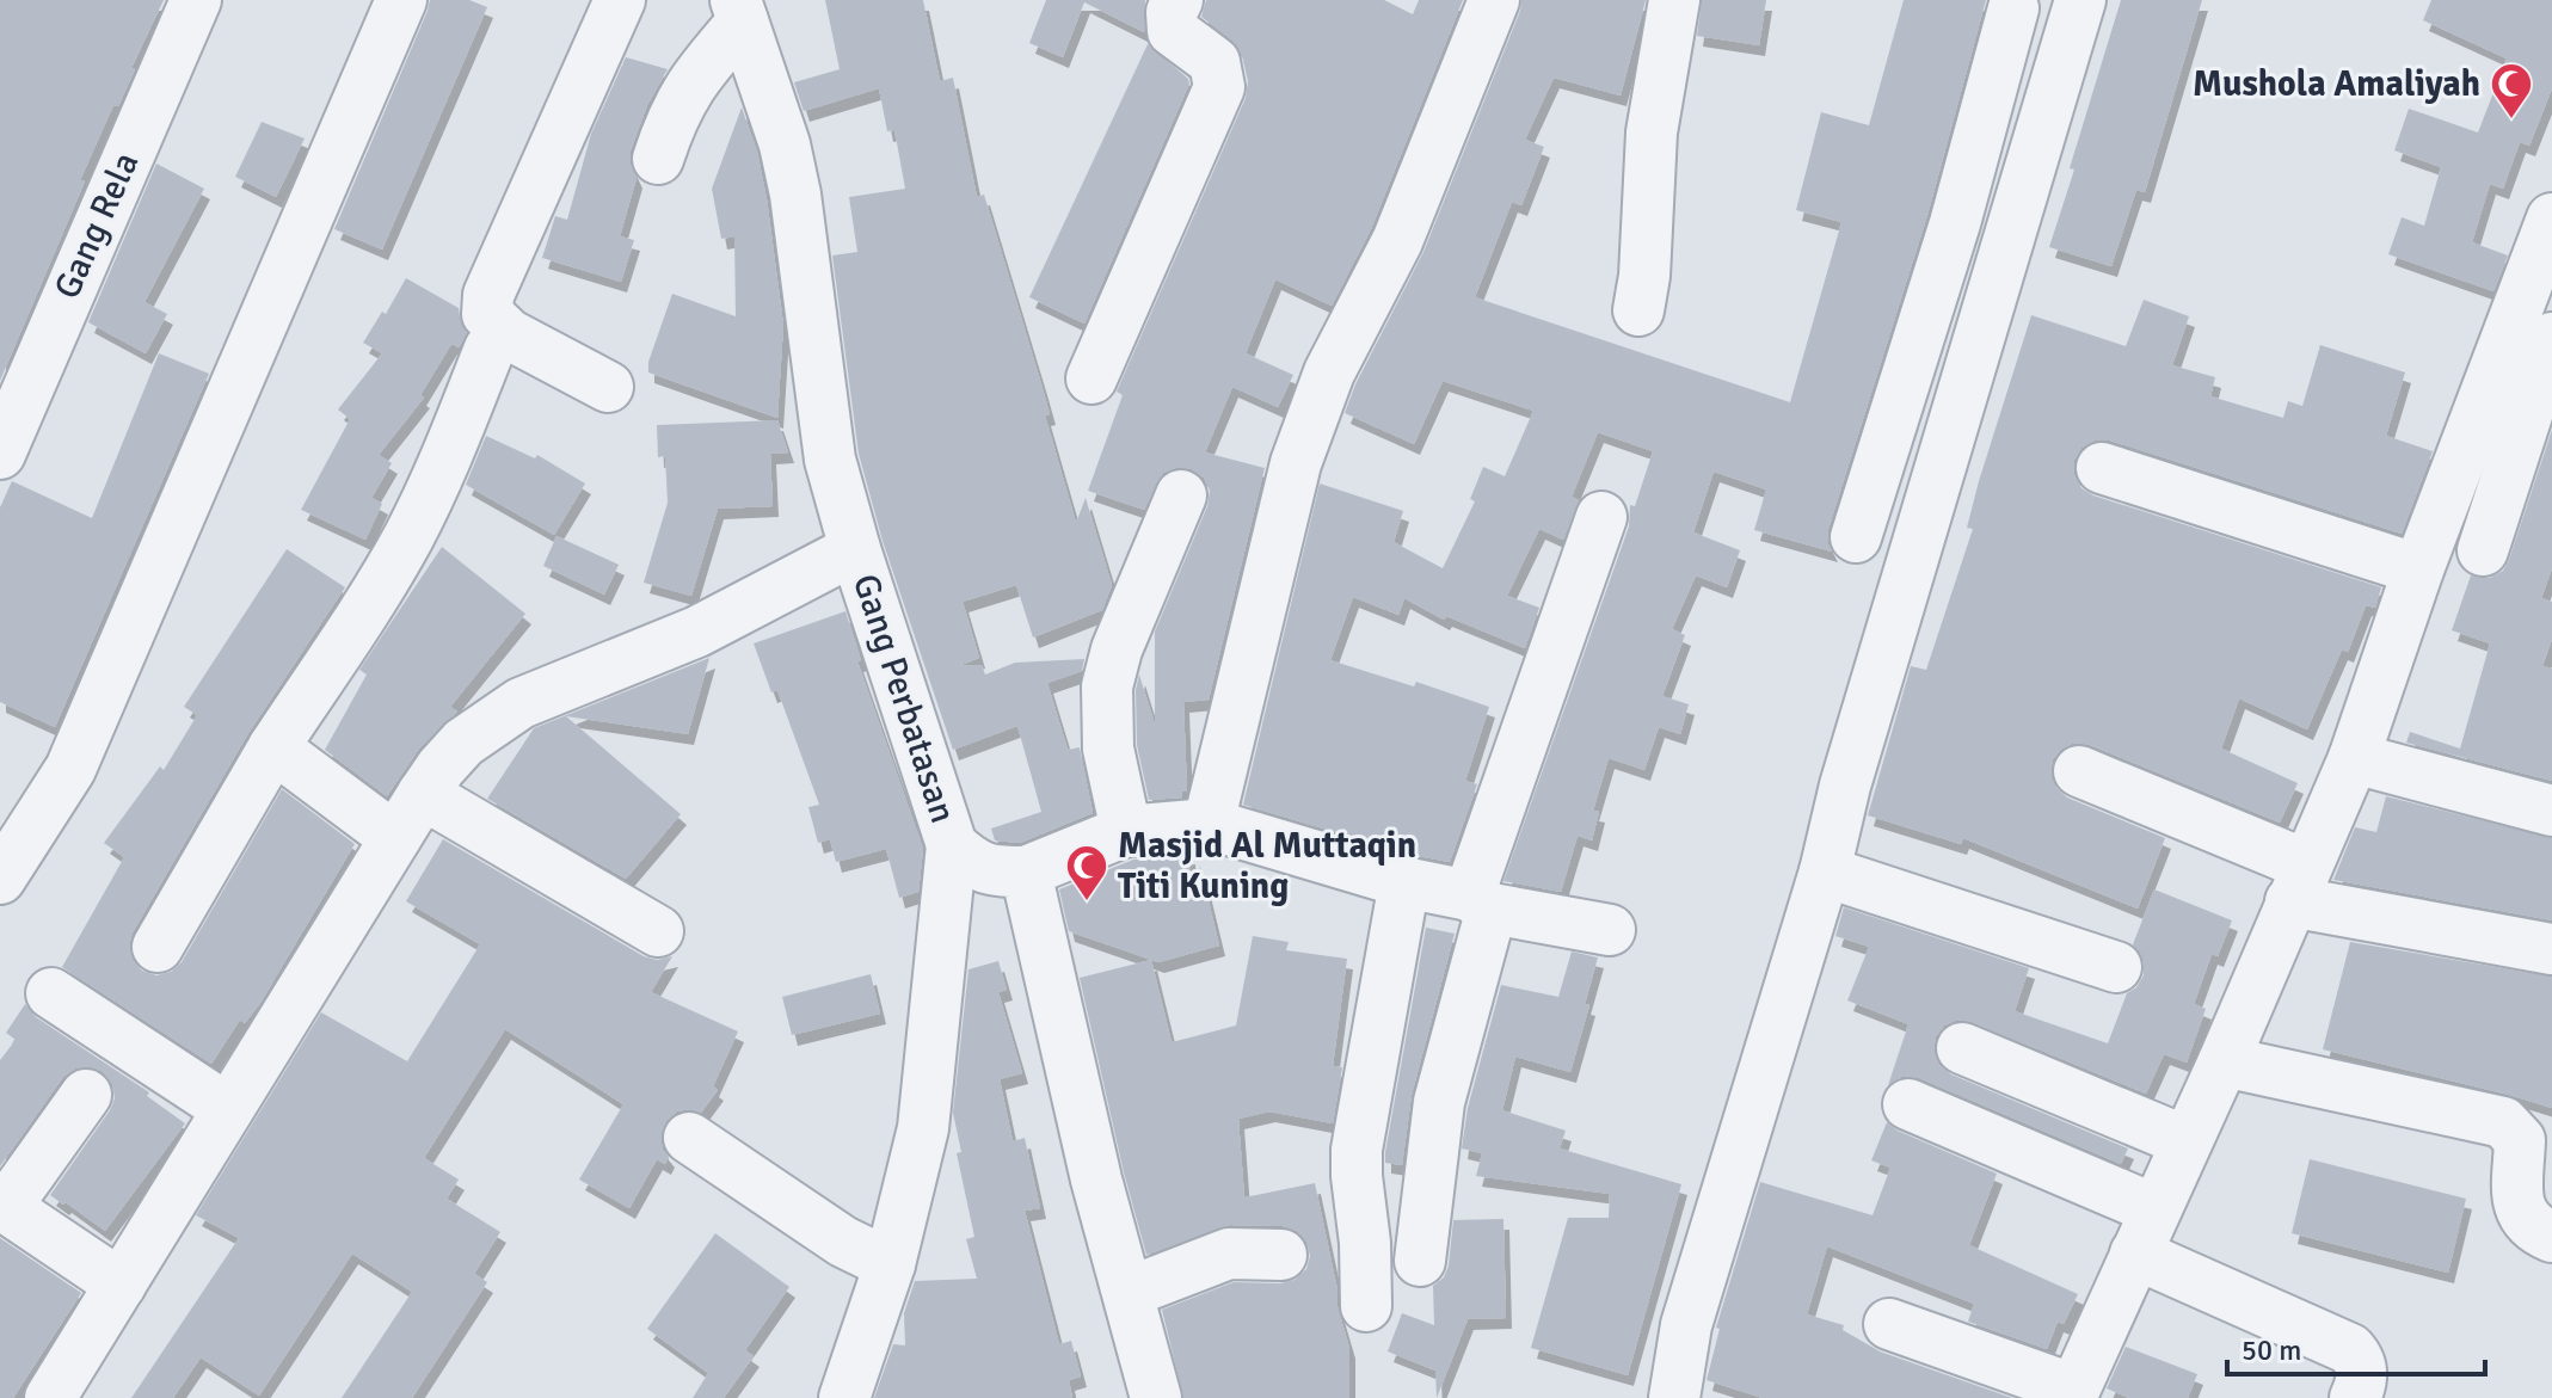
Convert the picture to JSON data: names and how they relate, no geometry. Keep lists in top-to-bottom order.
{
  "streets": {
    "street": ["Gang Rela", "Gang Perbatasan"]
  },
  "places": {
    "mosque": ["Mushola Amaliyah", "Masjid Al Muttaqin Titi Kuning"]
  },
  "scale_bar": "50 m"
}
